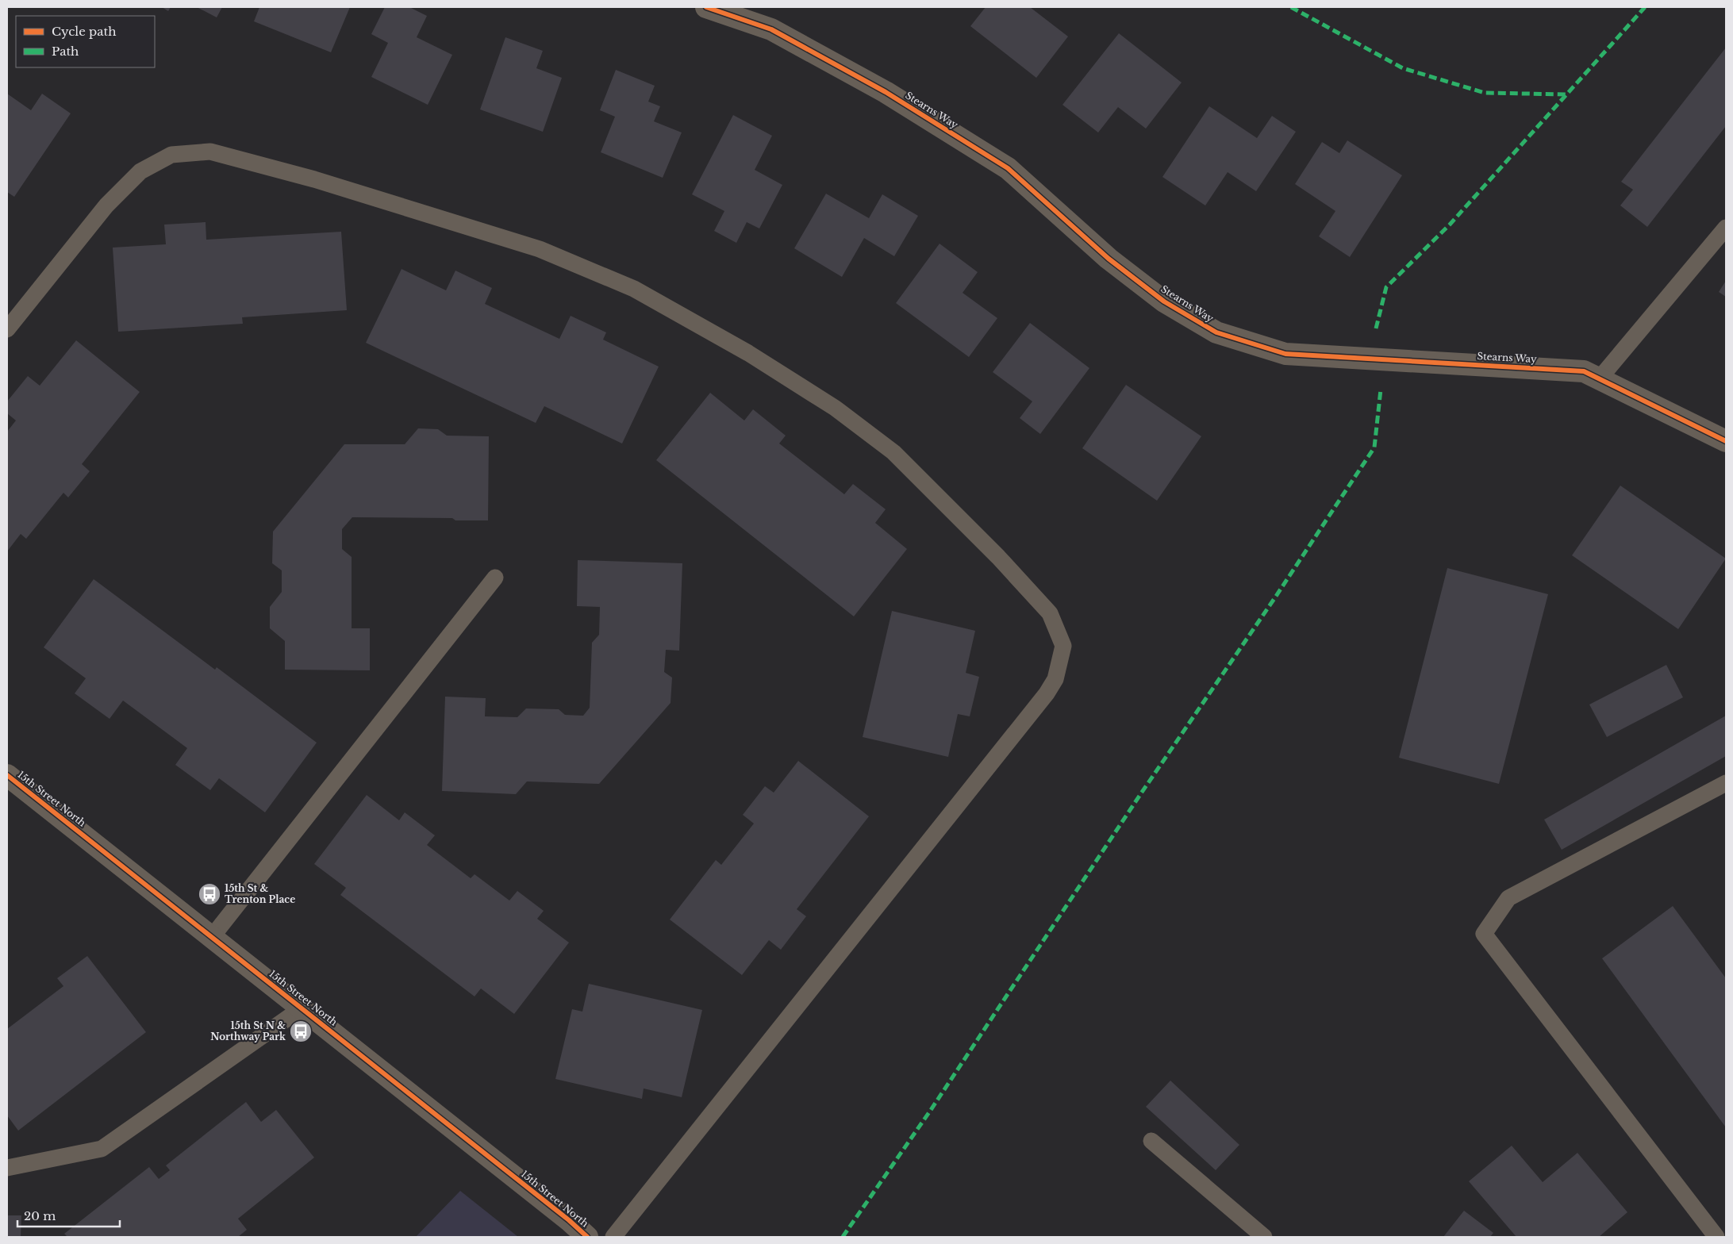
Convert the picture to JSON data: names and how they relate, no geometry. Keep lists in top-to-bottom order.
{
  "streets": {
    "street": ["Stearns Way", "15th Street North"]
  },
  "places": {
    "bus stop": ["15th St & Trenton Place", "15th St N & Northway Park"]
  },
  "legend": ["Cycle path", "Path"],
  "scale_bar": "20 m"
}
